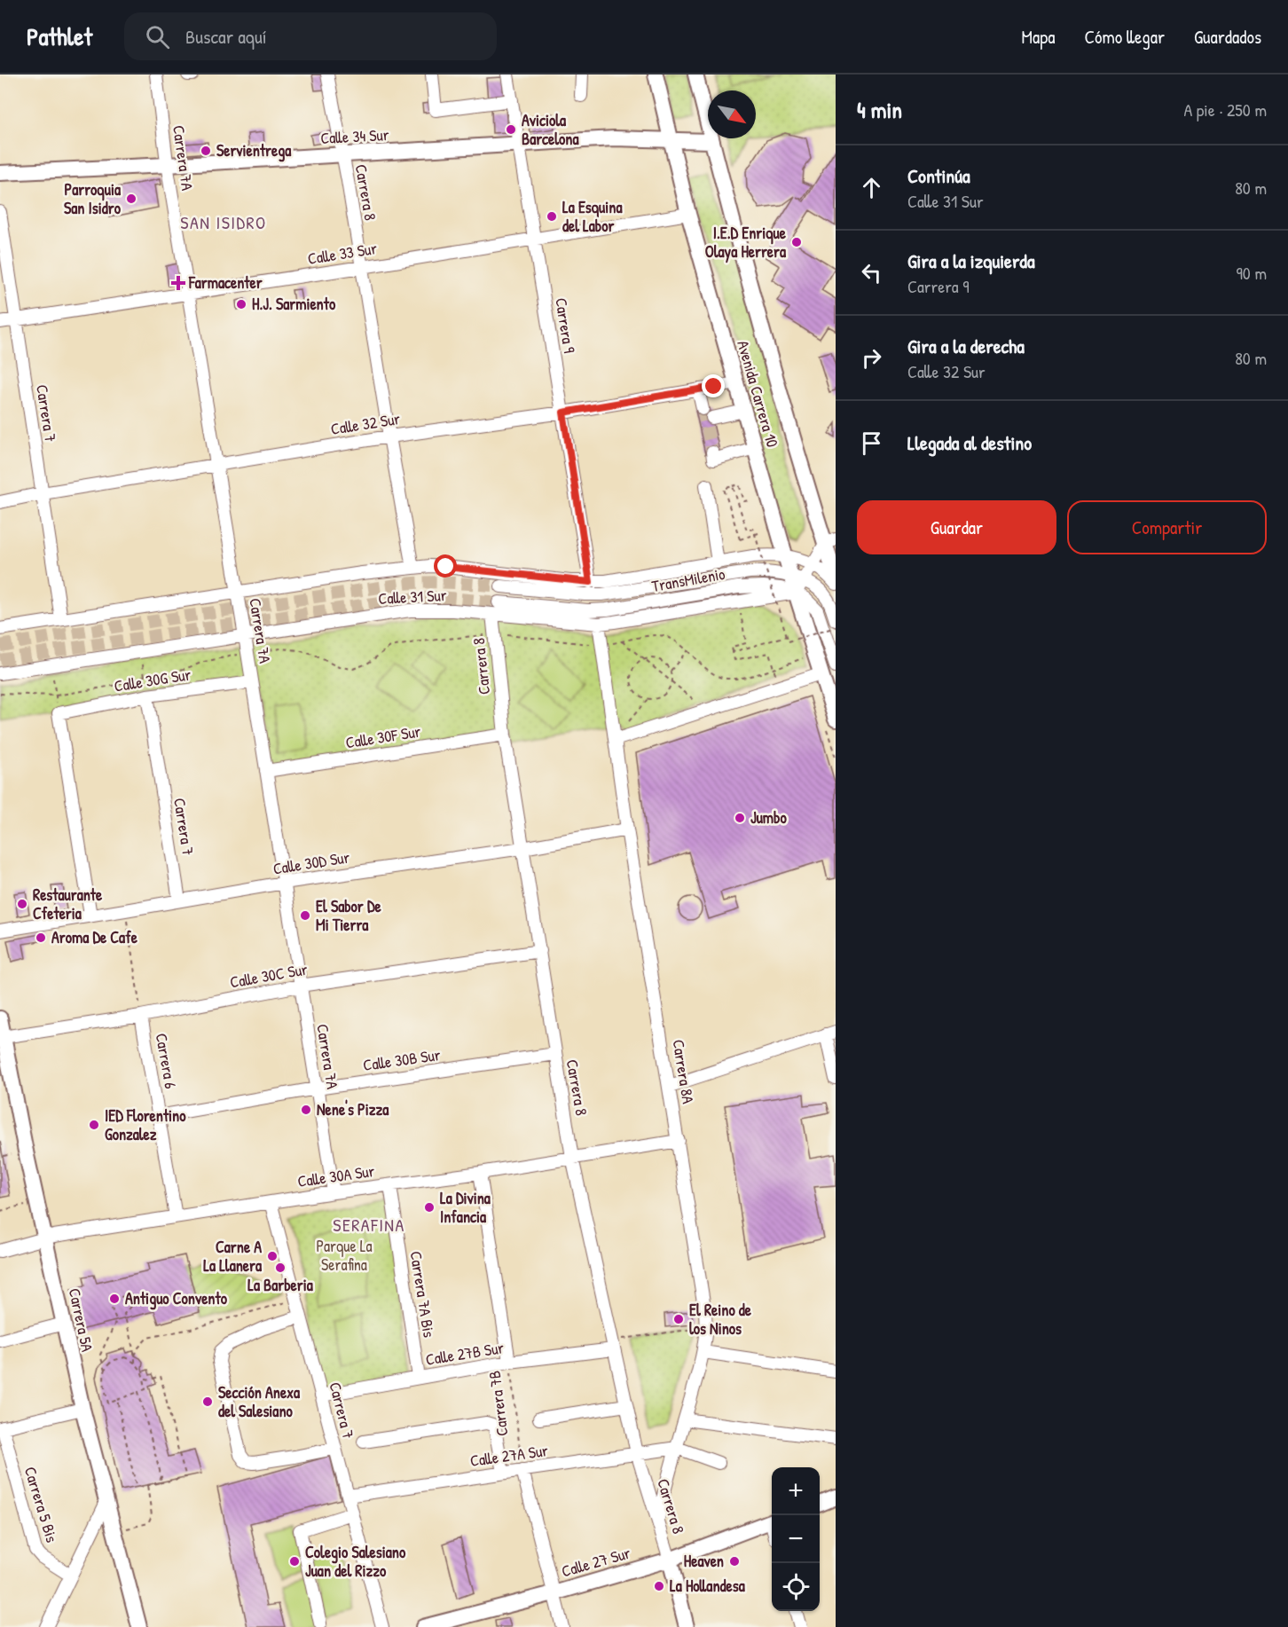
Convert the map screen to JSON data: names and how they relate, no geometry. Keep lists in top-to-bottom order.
{
  "streets": {
    "main road": [
      "Calle 34 Sur",
      "Avenida Carrera 10",
      "Carrera 5A",
      "Calle 27 Sur"
    ],
    "street": [
      "Carrera 7A",
      "Carrera 8",
      "Calle 33 Sur",
      "Carrera 9",
      "Carrera 7",
      "Calle 32 Sur",
      "TransMilenio",
      "Calle 31 Sur",
      "Calle 30G Sur",
      "Calle 30F Sur",
      "Calle 30D Sur",
      "Calle 30C Sur",
      "Calle 30B Sur",
      "Carrera 6",
      "Carrera 8A",
      "Calle 30A Sur",
      "Carrera 7A Bis",
      "Calle 27B Sur",
      "Carrera 7B",
      "Calle 27A Sur",
      "Carrera 5 Bis"
    ]
  },
  "crossings": [
    ["Calle 34 Sur", "Carrera 7A"],
    ["Calle 34 Sur", "Carrera 8"],
    ["Calle 34 Sur", "Carrera 9"],
    ["Calle 34 Sur", "Avenida Carrera 10"],
    ["Carrera 7A", "Calle 33 Sur"],
    ["Carrera 7A", "Calle 32 Sur"],
    ["Carrera 7A", "Calle 31 Sur"],
    ["Carrera 7A", "Calle 30G Sur"],
    ["Carrera 7A", "Calle 30F Sur"],
    ["Carrera 7A", "Calle 30D Sur"],
    ["Carrera 7A", "Calle 30C Sur"],
    ["Carrera 7A", "Calle 30B Sur"],
    ["Carrera 7A", "Calle 30A Sur"],
    ["Carrera 8", "Calle 33 Sur"],
    ["Carrera 8", "Calle 32 Sur"],
    ["Carrera 8", "Calle 31 Sur"],
    ["Carrera 8", "Calle 30F Sur"],
    ["Carrera 8", "Calle 30D Sur"],
    ["Carrera 8", "Calle 30C Sur"],
    ["Carrera 8", "Calle 30B Sur"],
    ["Carrera 8", "Carrera 8A"],
    ["Carrera 8", "Calle 30A Sur"],
    ["Carrera 8", "Calle 27B Sur"],
    ["Carrera 8", "Calle 27A Sur"],
    ["Carrera 8", "Calle 27 Sur"],
    ["Calle 33 Sur", "Carrera 9"],
    ["Calle 33 Sur", "Avenida Carrera 10"],
    ["Calle 33 Sur", "Carrera 7"],
    ["Carrera 9", "Calle 32 Sur"],
    ["Carrera 9", "Calle 31 Sur"],
    ["Avenida Carrera 10", "Calle 32 Sur"],
    ["Avenida Carrera 10", "TransMilenio"],
    ["Avenida Carrera 10", "Calle 31 Sur"],
    ["Carrera 7", "Calle 32 Sur"],
    ["Carrera 7", "Calle 31 Sur"],
    ["Carrera 7", "Calle 30G Sur"],
    ["Carrera 7", "Calle 30D Sur"],
    ["Carrera 7", "Calle 30A Sur"],
    ["Carrera 7", "Calle 27B Sur"],
    ["Carrera 7", "Calle 27A Sur"],
    ["TransMilenio", "Calle 31 Sur"],
    ["Calle 31 Sur", "Carrera 8A"],
    ["Calle 30D Sur", "Carrera 6"],
    ["Calle 30D Sur", "Carrera 8A"],
    ["Calle 30C Sur", "Carrera 6"],
    ["Calle 30C Sur", "Carrera 5A"],
    ["Calle 30B Sur", "Carrera 6"],
    ["Carrera 6", "Calle 30A Sur"],
    ["Carrera 8A", "Calle 30A Sur"],
    ["Carrera 8A", "Calle 27A Sur"],
    ["Calle 30A Sur", "Carrera 7A Bis"],
    ["Calle 30A Sur", "Carrera 5A"],
    ["Calle 30A Sur", "Carrera 7B"],
    ["Carrera 7A Bis", "Calle 27B Sur"],
    ["Calle 27B Sur", "Carrera 7B"],
    ["Carrera 7B", "Calle 27A Sur"]
  ],
  "districts": ["SAN ISIDRO", "SERAFINA"],
  "parks": ["Parque La Serafina"],
  "places": {
    "other": [
      "Aviciola Barcelona",
      "Servientrega",
      "Parroquia San Isidro",
      "La Esquina del Labor",
      "I.E.D Enrique Olaya Herrera",
      "H.J. Sarmiento",
      "Jumbo",
      "Restaurante Cfeteria",
      "El Sabor De Mi Tierra",
      "Aroma De Cafe",
      "Nene's Pizza",
      "IED Florentino Gonzalez",
      "La Divina Infancia",
      "Carne A La Llanera",
      "La Barberia",
      "Antiguo Convento",
      "El Reino de los Ninos",
      "Sección Anexa del Salesiano",
      "Colegio Salesiano Juan del Rizzo",
      "Heaven",
      "La Hollandesa"
    ],
    "health": ["Farmacenter"]
  },
  "north": "bottom right",
  "page": {
    "header": "Pathlet",
    "search": "Buscar aquí",
    "nav": ["Mapa", "Cómo llegar", "Guardados"],
    "heading": ["4 min", "A pie · 250 m"],
    "list": [
      ["Continúa", "Calle 31 Sur", "80 m"],
      ["Gira a la izquierda", "Carrera 9", "90 m"],
      ["Gira a la derecha", "Calle 32 Sur", "80 m"],
      "Llegada al destino"
    ],
    "buttons": ["Guardar", "Compartir"],
    "map_buttons": ["+", "−"]
  }
}
